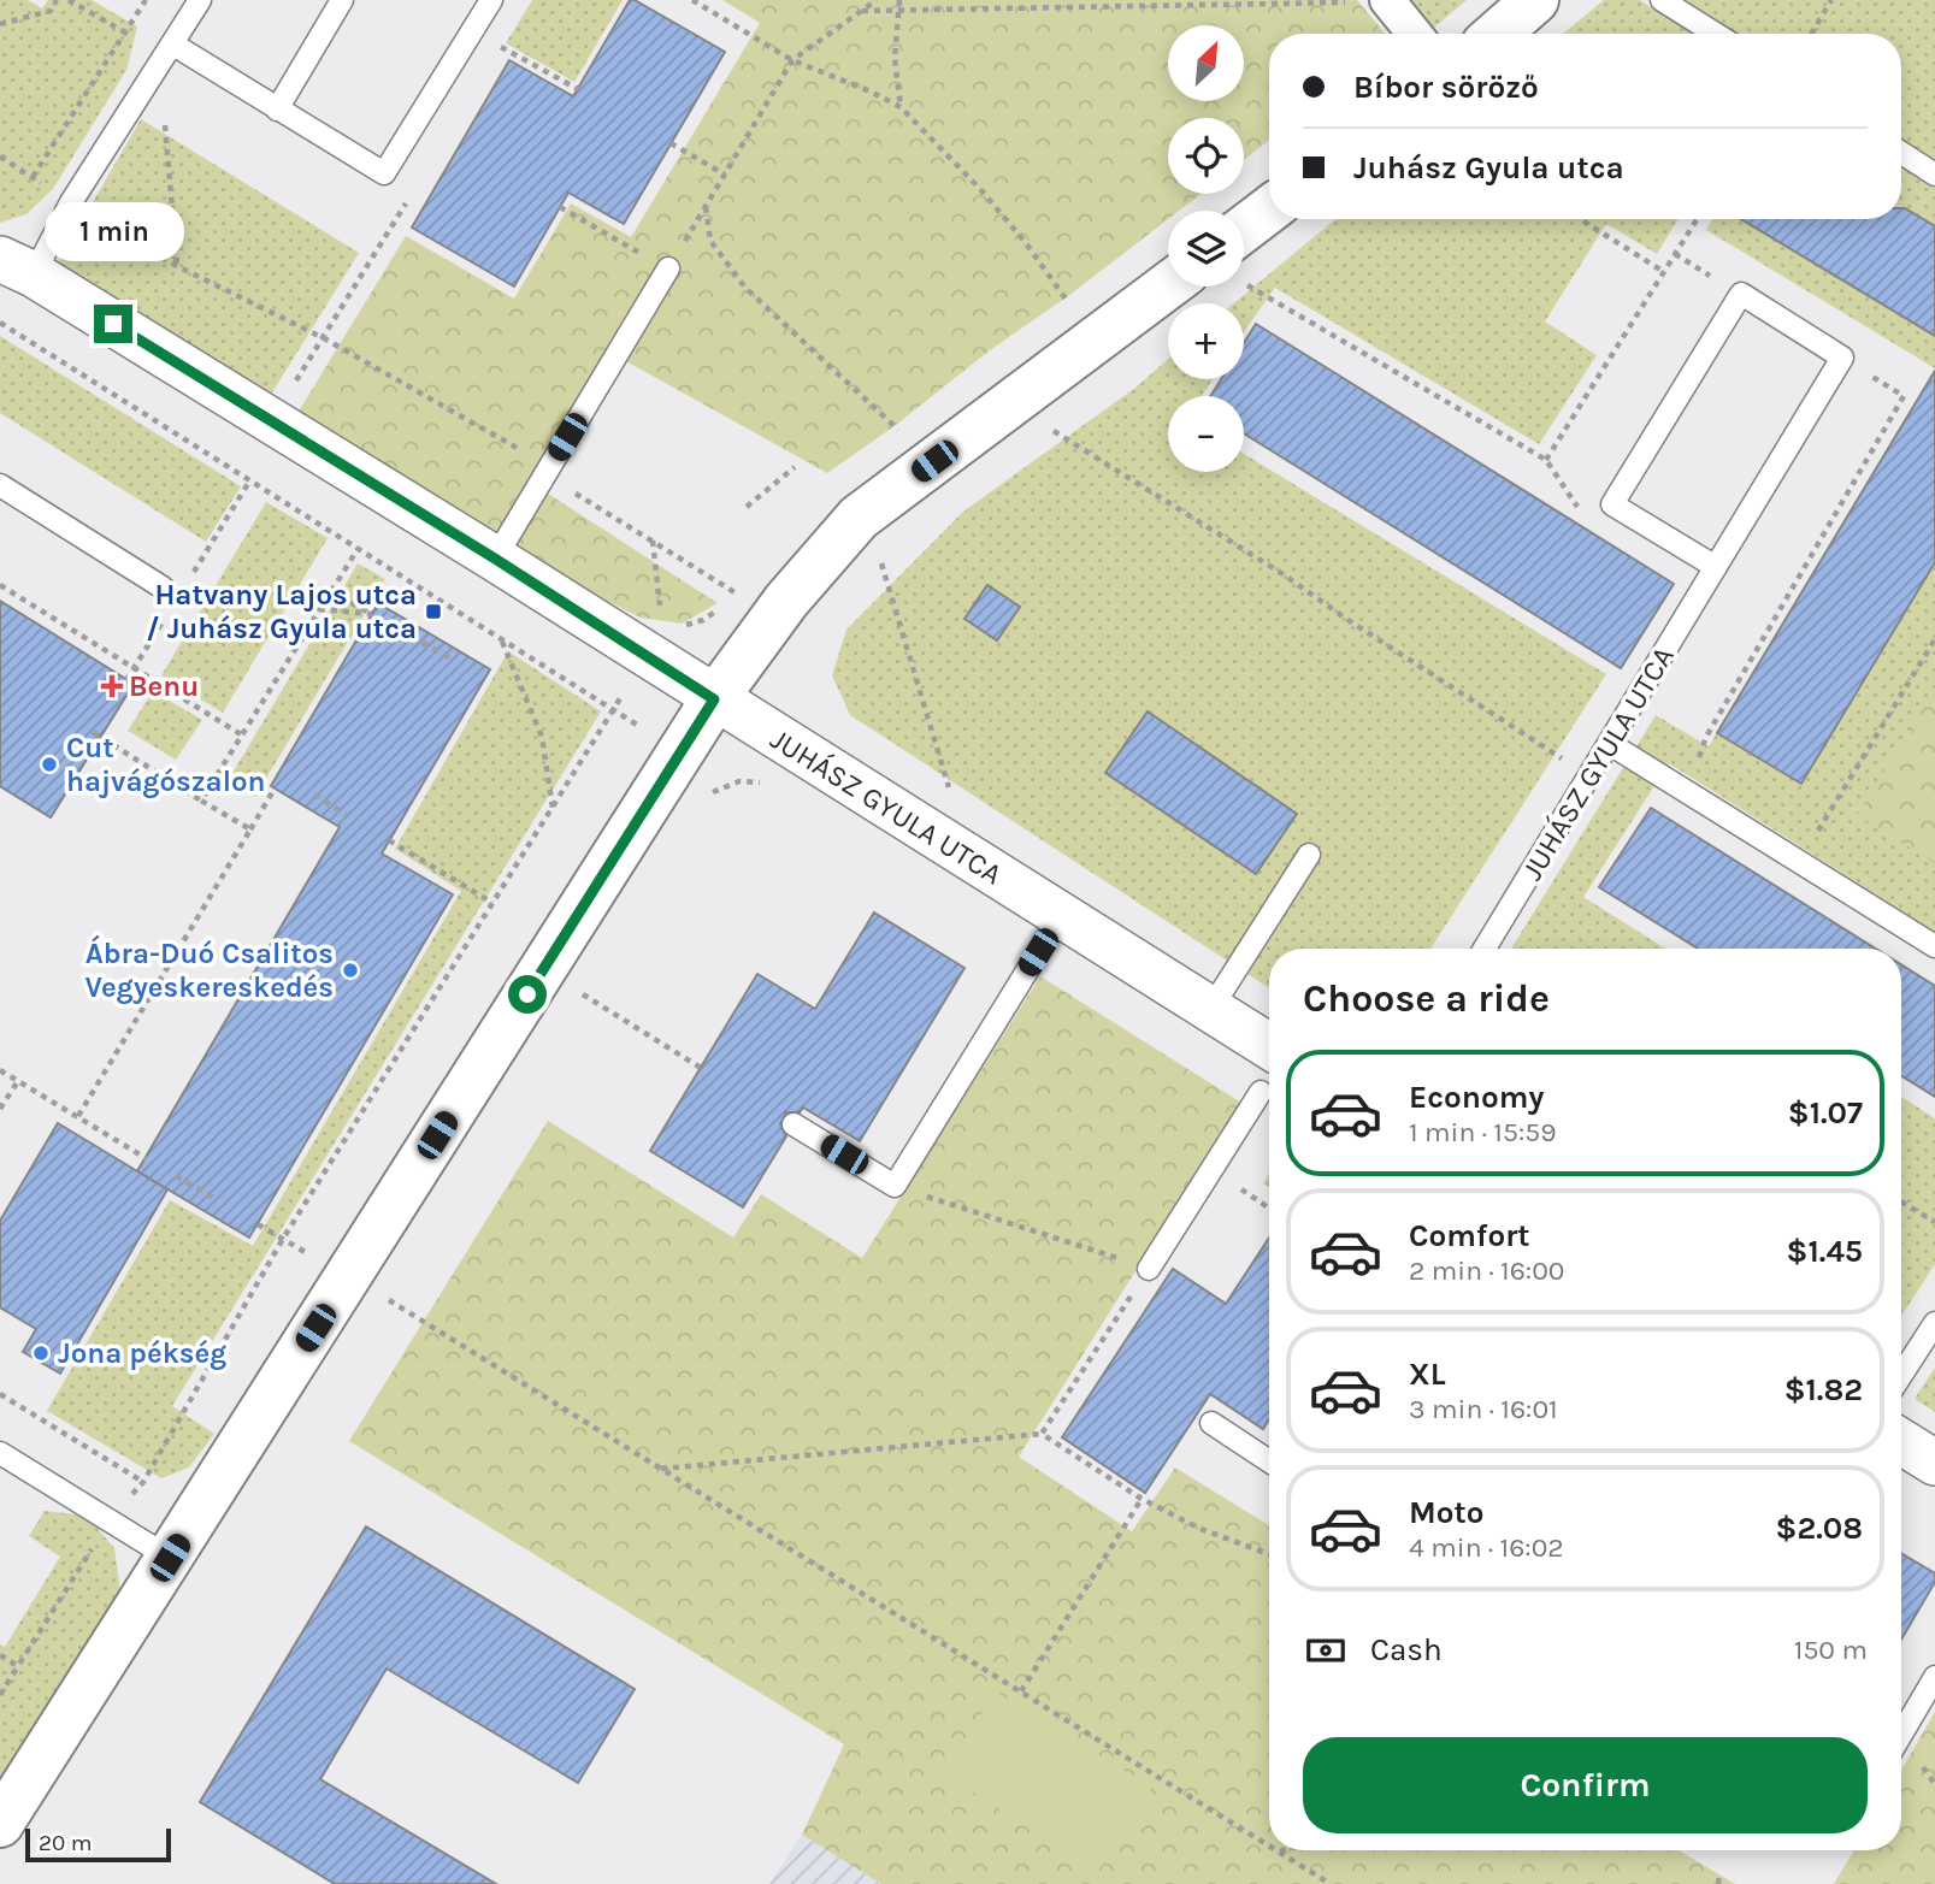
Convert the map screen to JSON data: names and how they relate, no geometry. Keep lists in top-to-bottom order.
{
  "streets": {
    "street": ["JUHÁSZ GYULA UTCA"]
  },
  "places": {
    "transit": ["Hatvany Lajos utca / Juhász Gyula utca"],
    "health": ["Benu"],
    "other": ["Cut hajvágószalon", "Ábra-Duó Csalitos Vegyeskereskedés", "Jona pékség"]
  },
  "scale_bar": "20 m",
  "north": "top right",
  "page": {
    "map_buttons": ["+", "−"],
    "banner": ["Bíbor söröző", "Juhász Gyula utca"],
    "bubble": "1 min",
    "heading": "Choose a ride",
    "list": [
      {
        "name": "Economy",
        "note": "1 min · 15:59",
        "value": "$1.07"
      },
      {
        "name": "Comfort",
        "note": "2 min · 16:00",
        "value": "$1.45"
      },
      {
        "name": "XL",
        "note": "3 min · 16:01",
        "value": "$1.82"
      },
      {
        "name": "Moto",
        "note": "4 min · 16:02",
        "value": "$2.08"
      }
    ],
    "pay": ["Cash", "150 m"],
    "buttons": "Confirm",
    "scale": "20 m"
  }
}
